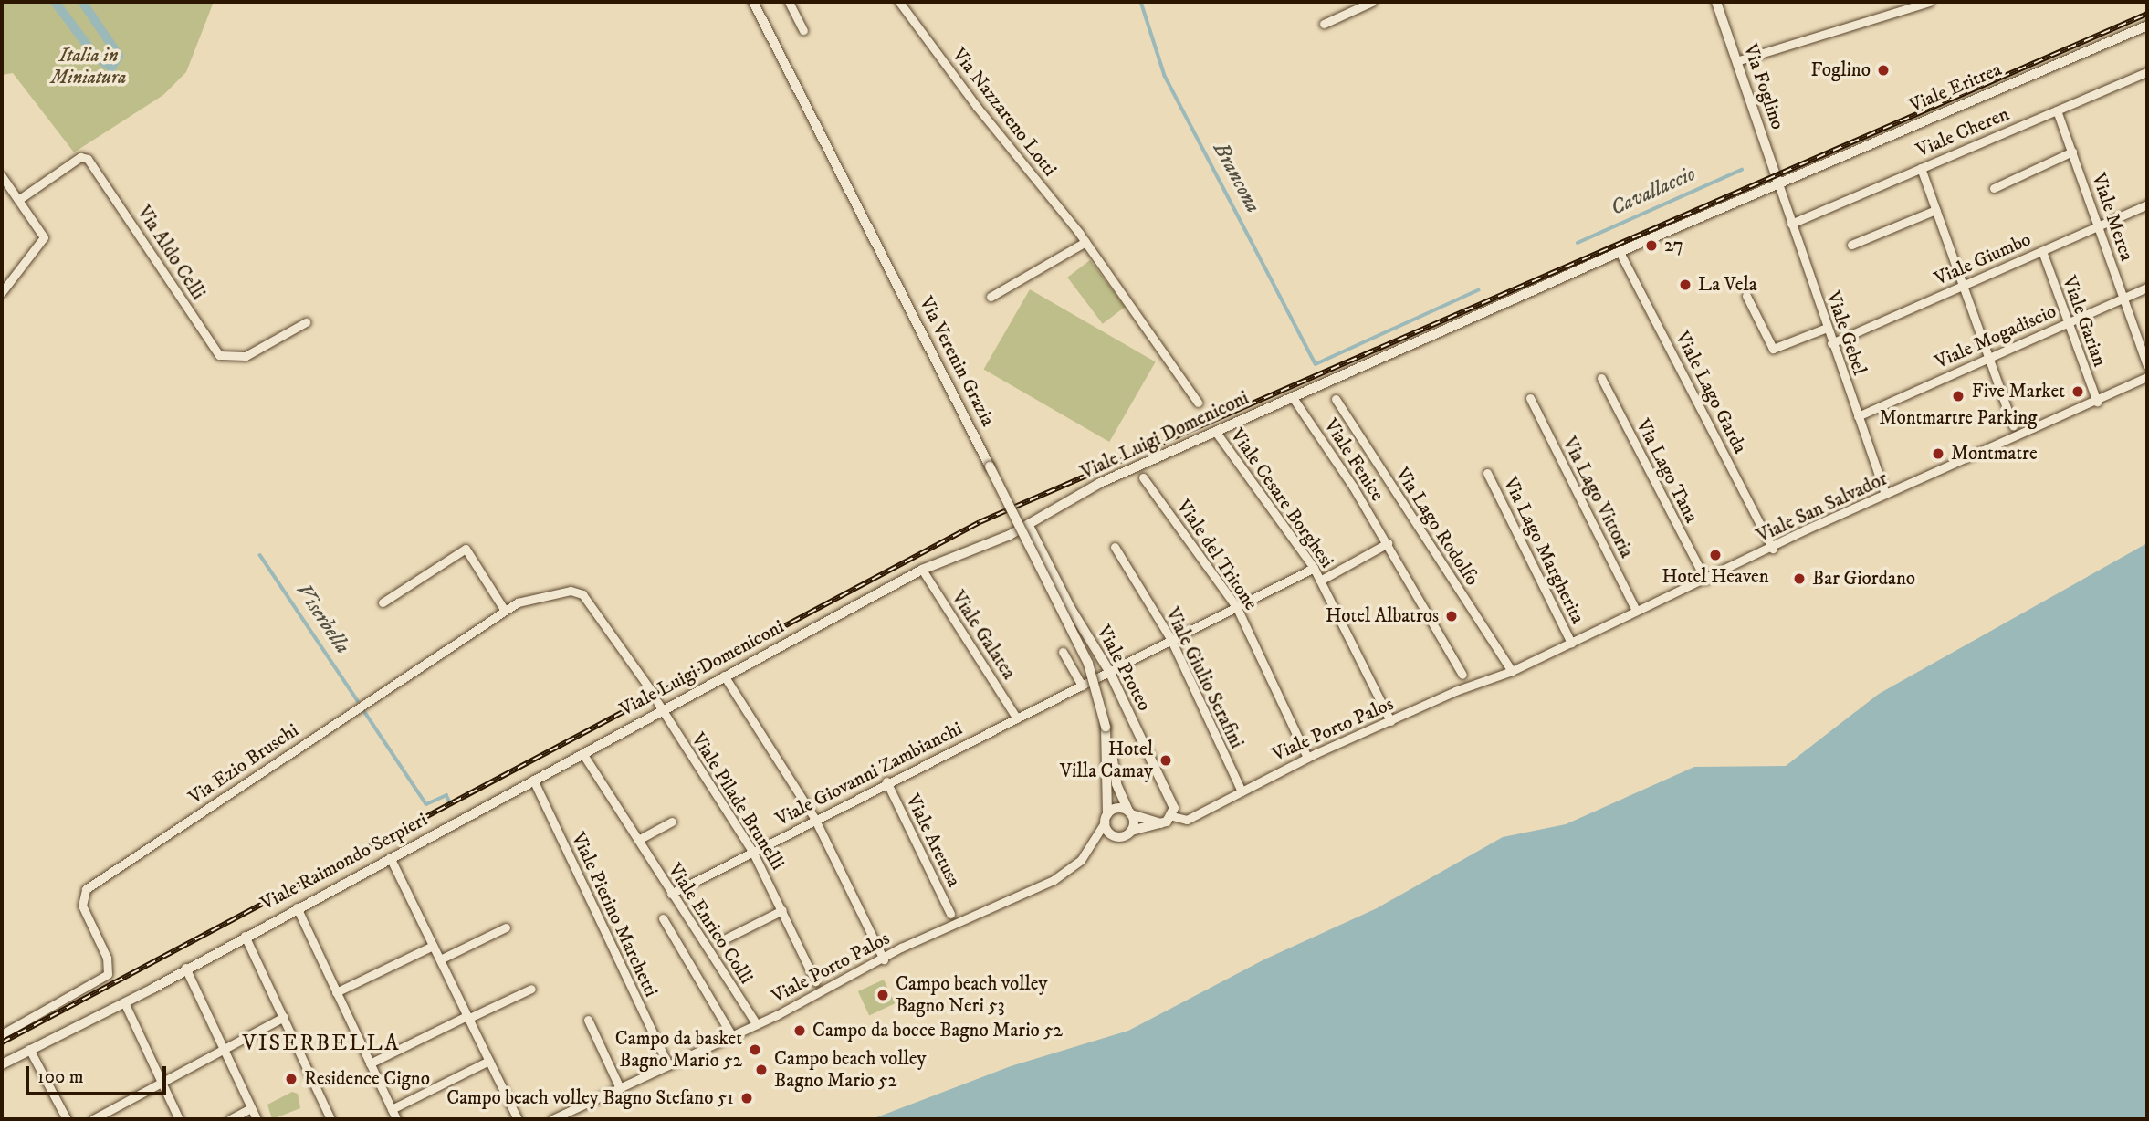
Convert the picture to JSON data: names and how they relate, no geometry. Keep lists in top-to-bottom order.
{
  "streets": {
    "street": [
      "Via Foglino",
      "Viale Eritrea",
      "Via Nazzareno Lotti",
      "Viale Cheren",
      "Viale Merca",
      "Via Aldo Celli",
      "Viale Giumbo",
      "Viale Garian",
      "Viale Gebel",
      "Viale Mogadiscio",
      "Via Verenin Grazia",
      "Viale Lago Garda",
      "Viale Luigi Domeniconi",
      "Viale Fenice",
      "Via Lago Tana",
      "Via Lago Vittoria",
      "Viale Cesare Borghesi",
      "Viale San Salvador",
      "Via Lago Rodolfo",
      "Via Lago Margherita",
      "Viale del Tritone",
      "Viale Galatea",
      "Viale Proteo",
      "Viale Giulio Serafini",
      "Viale Porto Palos",
      "Via Ezio Bruschi",
      "Viale Giovanni Zambianchi",
      "Viale Pilade Brunelli",
      "Viale Aretusa",
      "Viale Raimondo Serpieri",
      "Viale Pierino Marchetti",
      "Viale Enrico Colli"
    ]
  },
  "crossings": [
    ["Via Foglino", "Viale Eritrea"],
    ["Via Foglino", "Viale Gebel"],
    ["Via Foglino", "Viale Luigi Domeniconi"],
    ["Viale Eritrea", "Viale Gebel"],
    ["Viale Eritrea", "Viale Luigi Domeniconi"],
    ["Viale Cheren", "Viale Merca"],
    ["Viale Cheren", "Viale Gebel"],
    ["Viale Merca", "Viale Giumbo"],
    ["Viale Merca", "Viale Mogadiscio"],
    ["Viale Giumbo", "Viale Garian"],
    ["Viale Giumbo", "Viale Gebel"],
    ["Viale Garian", "Viale Mogadiscio"],
    ["Viale Garian", "Viale San Salvador"],
    ["Viale Gebel", "Viale Mogadiscio"],
    ["Viale Gebel", "Viale Luigi Domeniconi"],
    ["Viale Gebel", "Viale San Salvador"],
    ["Via Verenin Grazia", "Viale Porto Palos"],
    ["Viale Lago Garda", "Viale Luigi Domeniconi"],
    ["Viale Lago Garda", "Viale San Salvador"],
    ["Viale Luigi Domeniconi", "Viale Fenice"],
    ["Viale Luigi Domeniconi", "Viale Cesare Borghesi"],
    ["Viale Luigi Domeniconi", "Viale Galatea"],
    ["Viale Luigi Domeniconi", "Viale Proteo"],
    ["Viale Luigi Domeniconi", "Viale Pilade Brunelli"],
    ["Viale Luigi Domeniconi", "Viale Raimondo Serpieri"],
    ["Viale Luigi Domeniconi", "Viale Enrico Colli"],
    ["Via Lago Tana", "Viale San Salvador"],
    ["Via Lago Vittoria", "Viale San Salvador"],
    ["Viale Cesare Borghesi", "Viale Porto Palos"],
    ["Viale Cesare Borghesi", "Viale Giovanni Zambianchi"],
    ["Viale San Salvador", "Via Lago Rodolfo"],
    ["Viale San Salvador", "Via Lago Margherita"],
    ["Viale San Salvador", "Viale Porto Palos"],
    ["Via Lago Rodolfo", "Viale Porto Palos"],
    ["Viale del Tritone", "Viale Porto Palos"],
    ["Viale del Tritone", "Viale Giovanni Zambianchi"],
    ["Viale Galatea", "Viale Giovanni Zambianchi"],
    ["Viale Proteo", "Viale Porto Palos"],
    ["Viale Proteo", "Viale Giovanni Zambianchi"],
    ["Viale Giulio Serafini", "Viale Porto Palos"],
    ["Viale Giulio Serafini", "Viale Giovanni Zambianchi"],
    ["Viale Porto Palos", "Viale Pierino Marchetti"],
    ["Viale Porto Palos", "Viale Enrico Colli"],
    ["Viale Giovanni Zambianchi", "Viale Pilade Brunelli"],
    ["Viale Giovanni Zambianchi", "Viale Aretusa"],
    ["Viale Giovanni Zambianchi", "Viale Enrico Colli"],
    ["Viale Raimondo Serpieri", "Viale Pierino Marchetti"],
    ["Viale Raimondo Serpieri", "Viale Enrico Colli"]
  ],
  "districts": ["VISERBELLA"],
  "water": ["Brancona", "Cavallaccio", "Viserbella"],
  "parks": ["Italia in Miniatura"],
  "places": [
    "Foglino",
    "27",
    "La Vela",
    "Five Market",
    "Montmartre Parking",
    "Montmatre",
    "Hotel Heaven",
    "Bar Giordano",
    "Hotel Albatros",
    "Hotel Villa Camay",
    "Campo beach volley Bagno Neri 53",
    "Campo da bocce Bagno Mario 52",
    "Campo da basket Bagno Mario 52",
    "Campo beach volley Bagno Mario 52",
    "Residence Cigno",
    "Campo beach volley Bagno Stefano 51"
  ],
  "scale_bar": "100 m"
}
